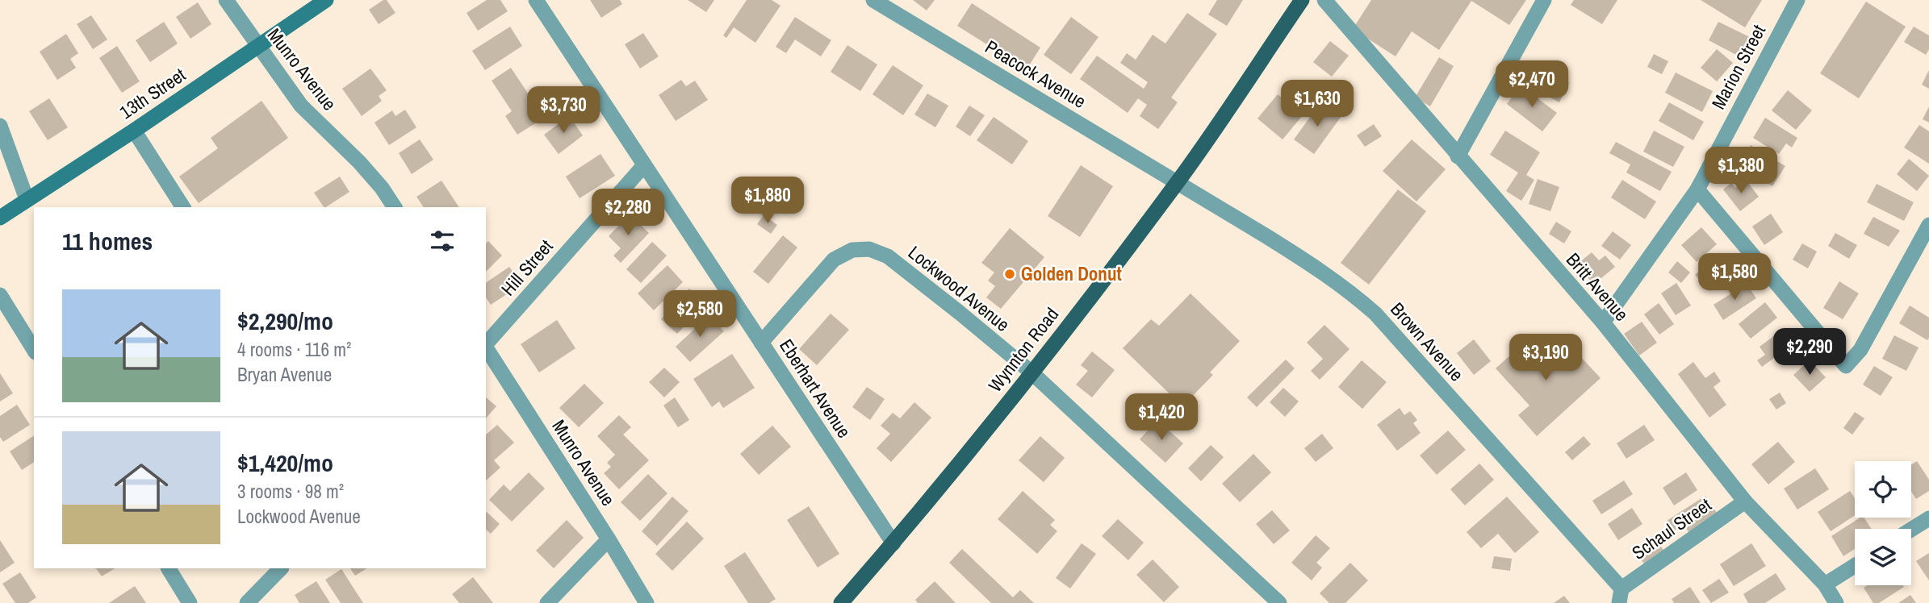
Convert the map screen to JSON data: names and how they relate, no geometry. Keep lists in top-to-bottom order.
{
  "streets": {
    "main road": ["13th Street", "Wynnton Road"],
    "street": [
      "Marion Street",
      "Munro Avenue",
      "Peacock Avenue",
      "Hill Street",
      "Britt Avenue",
      "Lockwood Avenue",
      "Brown Avenue",
      "Eberhart Avenue",
      "Schaul Street"
    ]
  },
  "crossings": [
    ["Marion Street", "Britt Avenue"],
    ["Munro Avenue", "13th Street"],
    ["Peacock Avenue", "Brown Avenue"],
    ["Peacock Avenue", "Wynnton Road"],
    ["Hill Street", "Eberhart Avenue"],
    ["Britt Avenue", "Schaul Street"],
    ["Lockwood Avenue", "Wynnton Road"],
    ["Lockwood Avenue", "Eberhart Avenue"],
    ["Brown Avenue", "Wynnton Road"],
    ["Brown Avenue", "Schaul Street"],
    ["Wynnton Road", "Eberhart Avenue"]
  ],
  "places": ["Golden Donut"],
  "page": {
    "price": [
      "$2,470",
      "$1,630",
      "$3,730",
      "$1,380",
      "$1,880",
      "$2,280",
      "$1,580",
      "$2,580",
      "$2,290",
      "$3,190",
      "$1,420"
    ],
    "heading": "11 homes",
    "list": [
      {
        "name": "$2,290/mo",
        "note": "4 rooms · 116 m² · Bryan Avenue"
      },
      {
        "name": "$1,420/mo",
        "note": "3 rooms · 98 m² · Lockwood Avenue"
      }
    ]
  }
}
